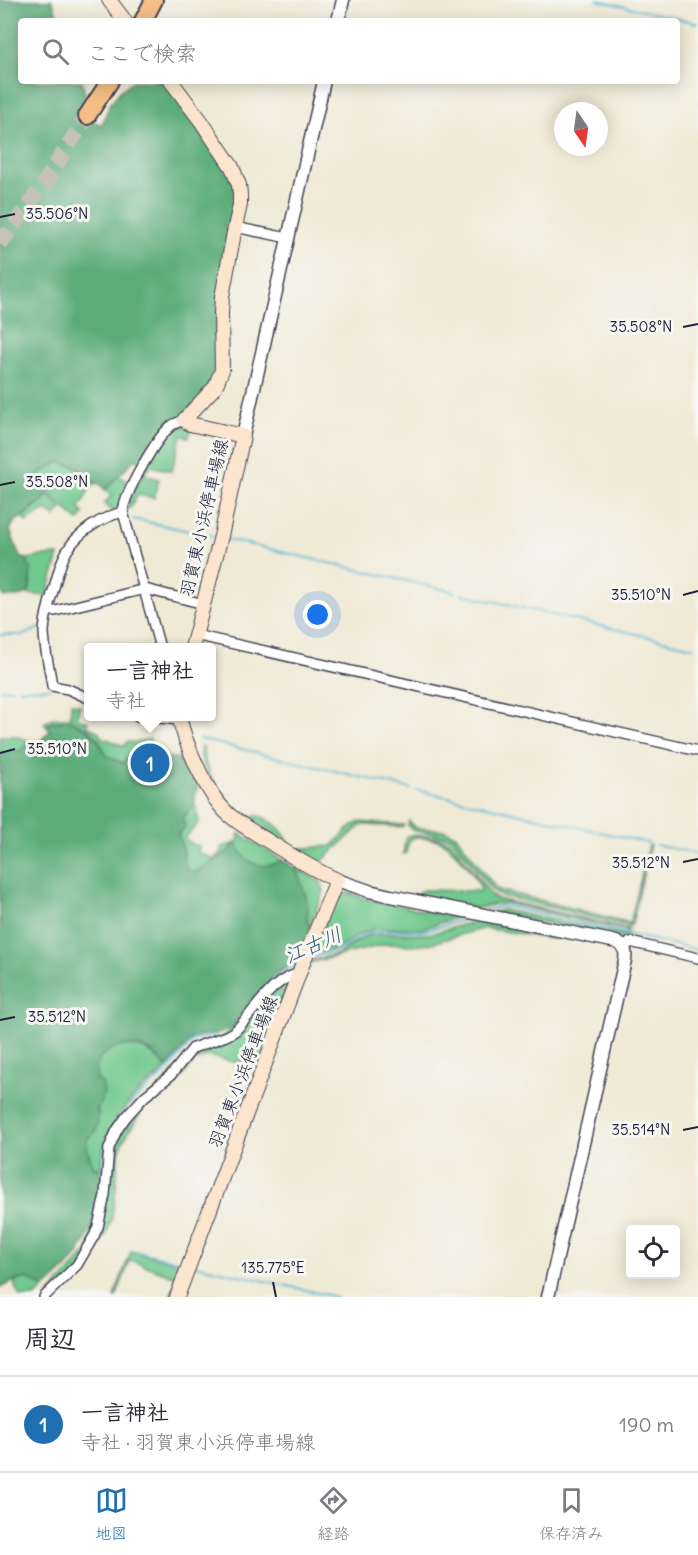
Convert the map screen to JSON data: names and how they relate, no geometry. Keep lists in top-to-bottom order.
{
  "streets": {
    "main road": ["羽賀東小浜停車場線"]
  },
  "water": ["江古川"],
  "north": "bottom",
  "page": {
    "search": "ここで検索",
    "popup": ["一言神社", "寺社"],
    "pins": "1",
    "heading": "周辺",
    "list": [
      {
        "mark": "1",
        "name": "一言神社",
        "note": "寺社 · 羽賀東小浜停車場線",
        "value": "190 m"
      }
    ],
    "nav": ["地図", "経路", "保存済み"]
  },
  "coordinates": [
    "35.506°N",
    "35.508°N",
    "35.510°N",
    "35.512°N",
    "35.514°N",
    "135.775°E"
  ]
}
